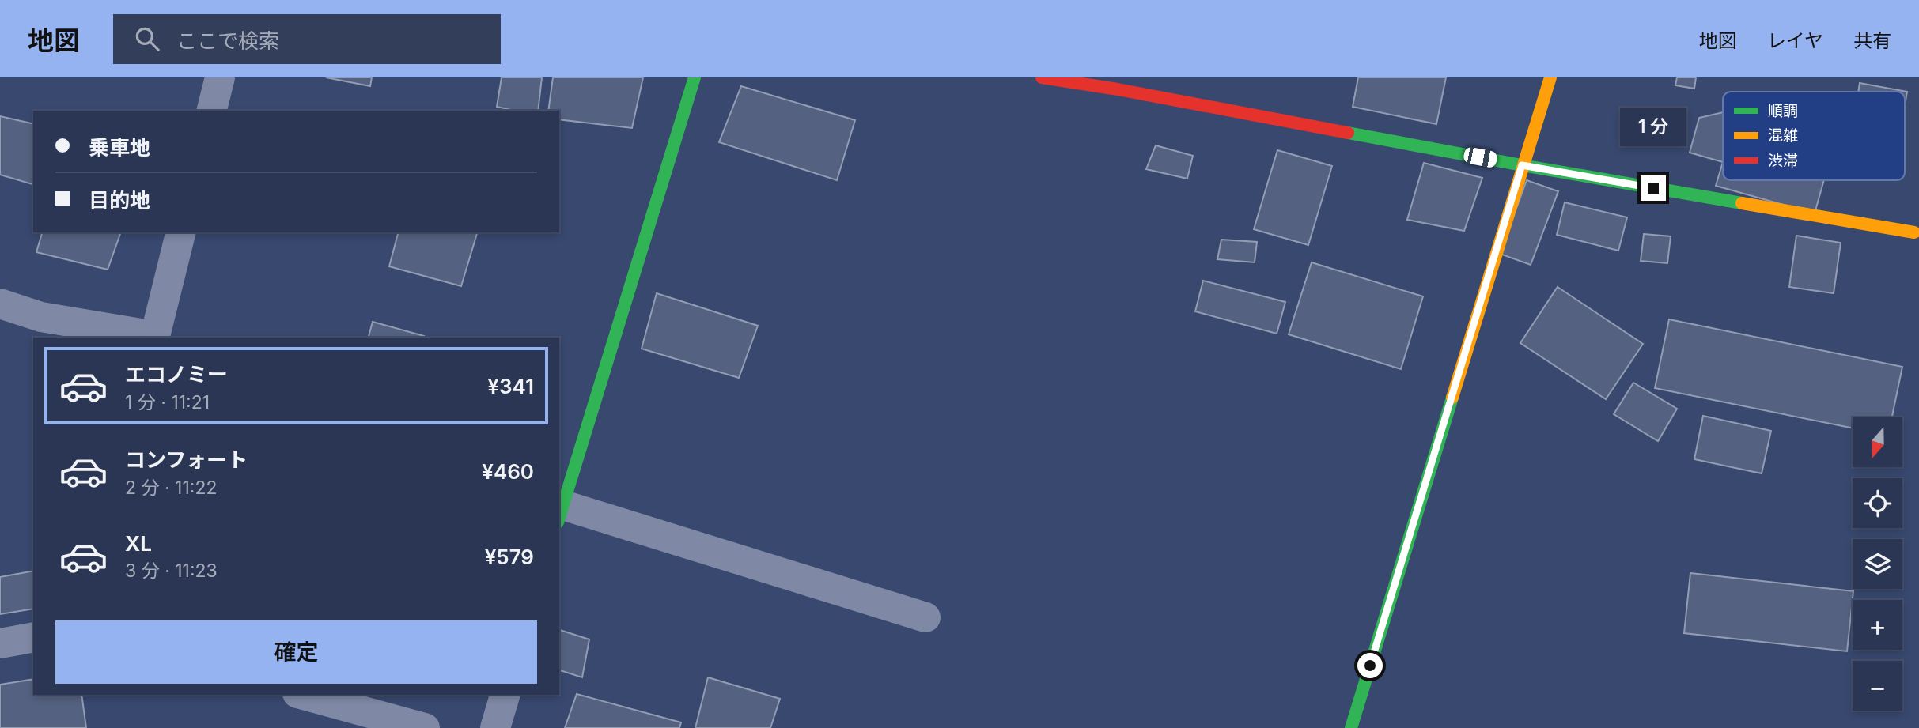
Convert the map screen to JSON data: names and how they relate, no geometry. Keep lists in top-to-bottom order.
{
  "legend": ["順調", "混雑", "渋滞"],
  "north": "bottom",
  "page": {
    "header": "地図",
    "search": "ここで検索",
    "nav": ["地図", "レイヤ", "共有"],
    "bubble": "1 分",
    "banner": ["乗車地", "目的地"],
    "list": [
      {
        "name": "エコノミー",
        "note": "1 分 · 11:21",
        "value": "¥341"
      },
      {
        "name": "コンフォート",
        "note": "2 分 · 11:22",
        "value": "¥460"
      },
      {
        "name": "XL",
        "note": "3 分 · 11:23",
        "value": "¥579"
      }
    ],
    "map_buttons": ["+", "−"],
    "buttons": "確定"
  }
}
